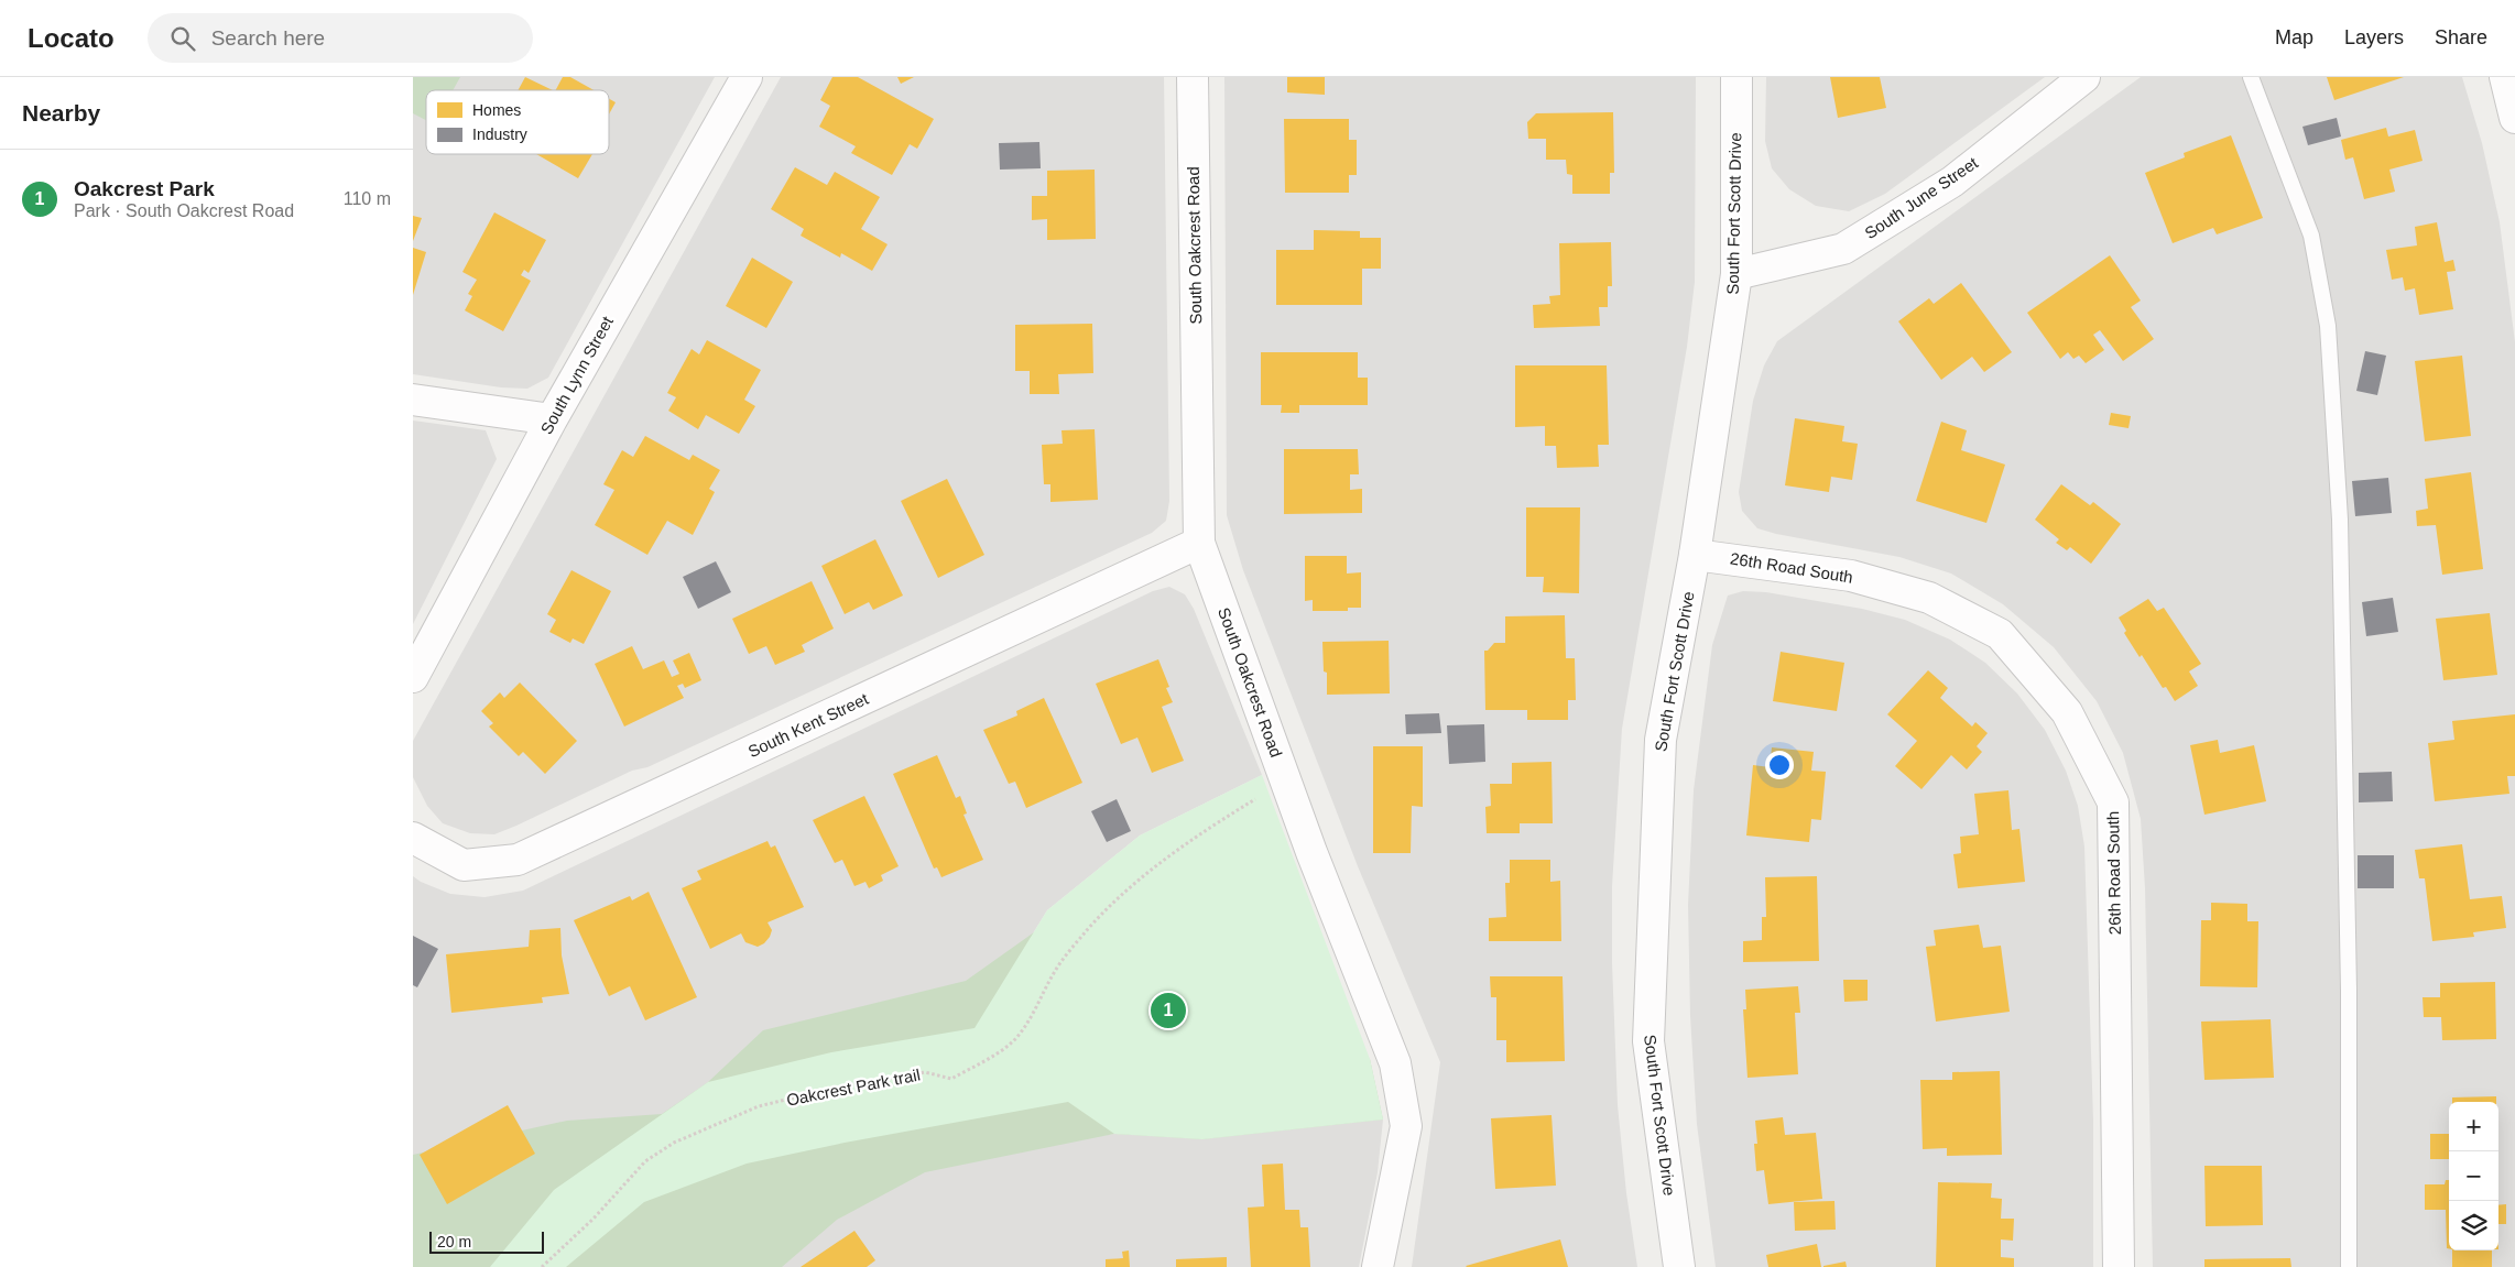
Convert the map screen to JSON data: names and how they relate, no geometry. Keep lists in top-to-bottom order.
{
  "streets": {
    "street": [
      "South June Street",
      "South Fort Scott Drive",
      "South Oakcrest Road",
      "South Lynn Street",
      "26th Road South",
      "South Kent Street"
    ],
    "path": ["Oakcrest Park trail"]
  },
  "crossings": [
    ["South June Street", "South Fort Scott Drive"],
    ["South Fort Scott Drive", "26th Road South"],
    ["South Oakcrest Road", "South Kent Street"]
  ],
  "legend": ["Homes", "Industry"],
  "scale_bar": "20 m",
  "page": {
    "header": "Locato",
    "search": "Search here",
    "nav": ["Map", "Layers", "Share"],
    "heading": "Nearby",
    "list": [
      {
        "mark": "1",
        "name": "Oakcrest Park",
        "note": "Park · South Oakcrest Road",
        "value": "110 m"
      }
    ],
    "pins": "1",
    "map_buttons": ["+", "−"],
    "scale": "20 m"
  }
}
